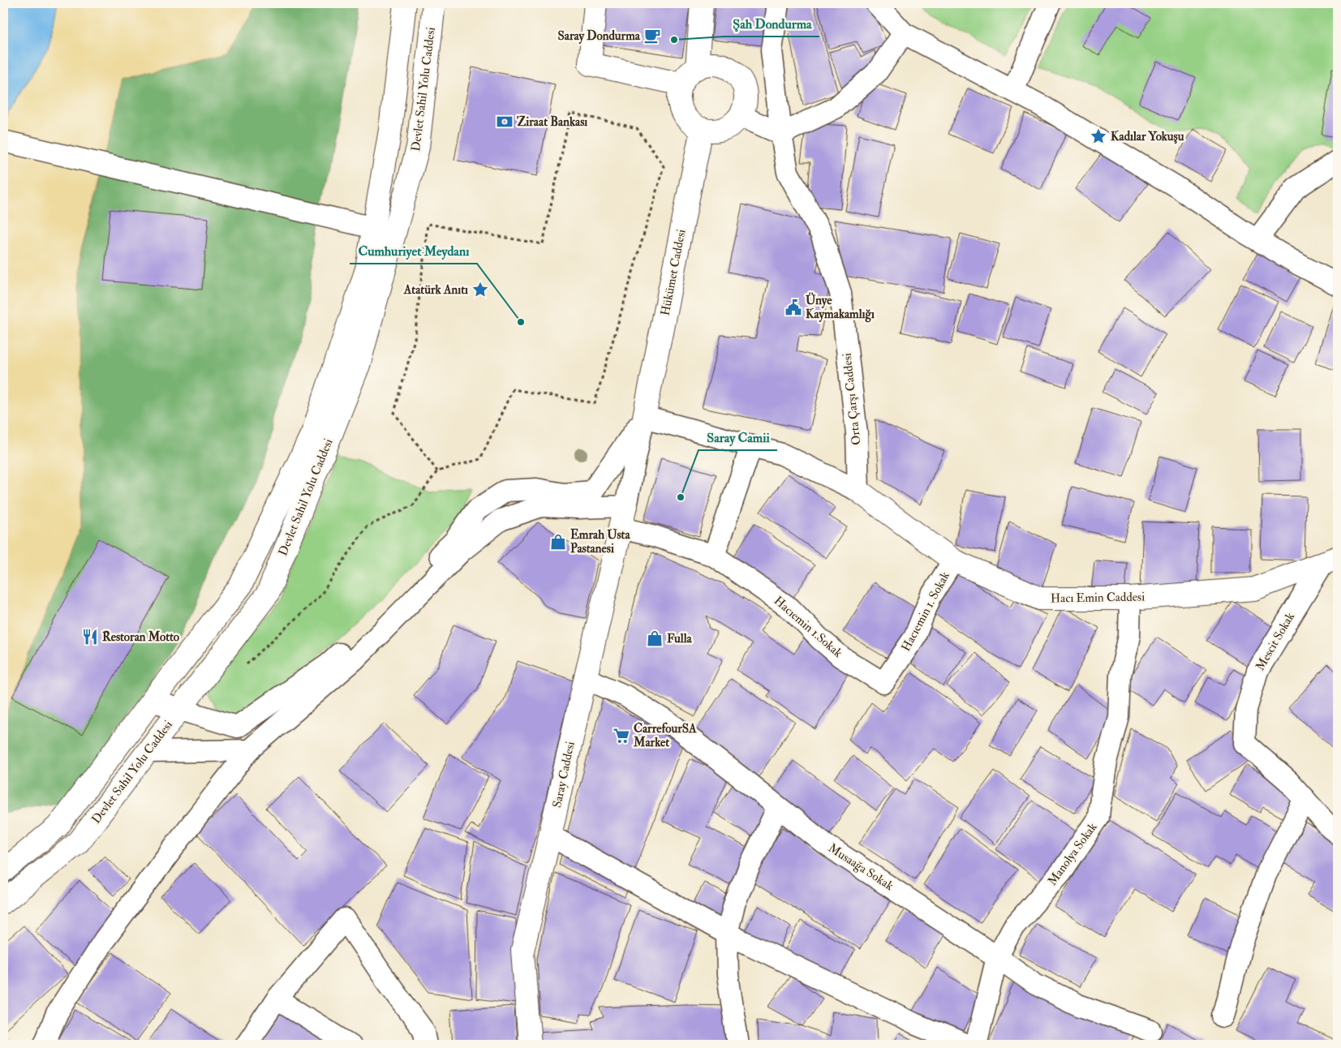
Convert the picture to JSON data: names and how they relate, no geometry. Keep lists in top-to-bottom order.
{
  "streets": {
    "main road": [
      "Devlet Sahil Yolu Caddesi",
      "Hükümet Caddesi",
      "Hacı Emin Caddesi",
      "Saray Caddesi"
    ],
    "street": [
      "Orta Çarşı Caddesi",
      "Hacıemin 1. Sokak",
      "Hacıemin 1.Sokak",
      "Mescit Sokak",
      "Manolya Sokak",
      "Musaağa Sokak"
    ]
  },
  "crossings": [
    ["Orta Çarşı Caddesi", "Hacı Emin Caddesi"],
    ["Hacı Emin Caddesi", "Hacıemin 1. Sokak"],
    ["Hacı Emin Caddesi", "Mescit Sokak"],
    ["Hacı Emin Caddesi", "Manolya Sokak"],
    ["Hacıemin 1. Sokak", "Hacıemin 1.Sokak"],
    ["Hacıemin 1.Sokak", "Saray Caddesi"],
    ["Saray Caddesi", "Musaağa Sokak"],
    ["Manolya Sokak", "Musaağa Sokak"]
  ],
  "places": {
    "cafe": ["Saray Dondurma"],
    "other": ["Şah Dondurma", "Cumhuriyet Meydanı", "Saray Camii"],
    "bank": ["Ziraat Bankası"],
    "place": ["Kadılar Yokuşu", "Atatürk Anıtı"],
    "public building": ["Ünye Kaymakamlığı"],
    "shop": ["Emrah Usta Pastanesi", "Fulla"],
    "restaurant": ["Restoran Motto"],
    "supermarket": ["CarrefourSA Market"]
  }
}
